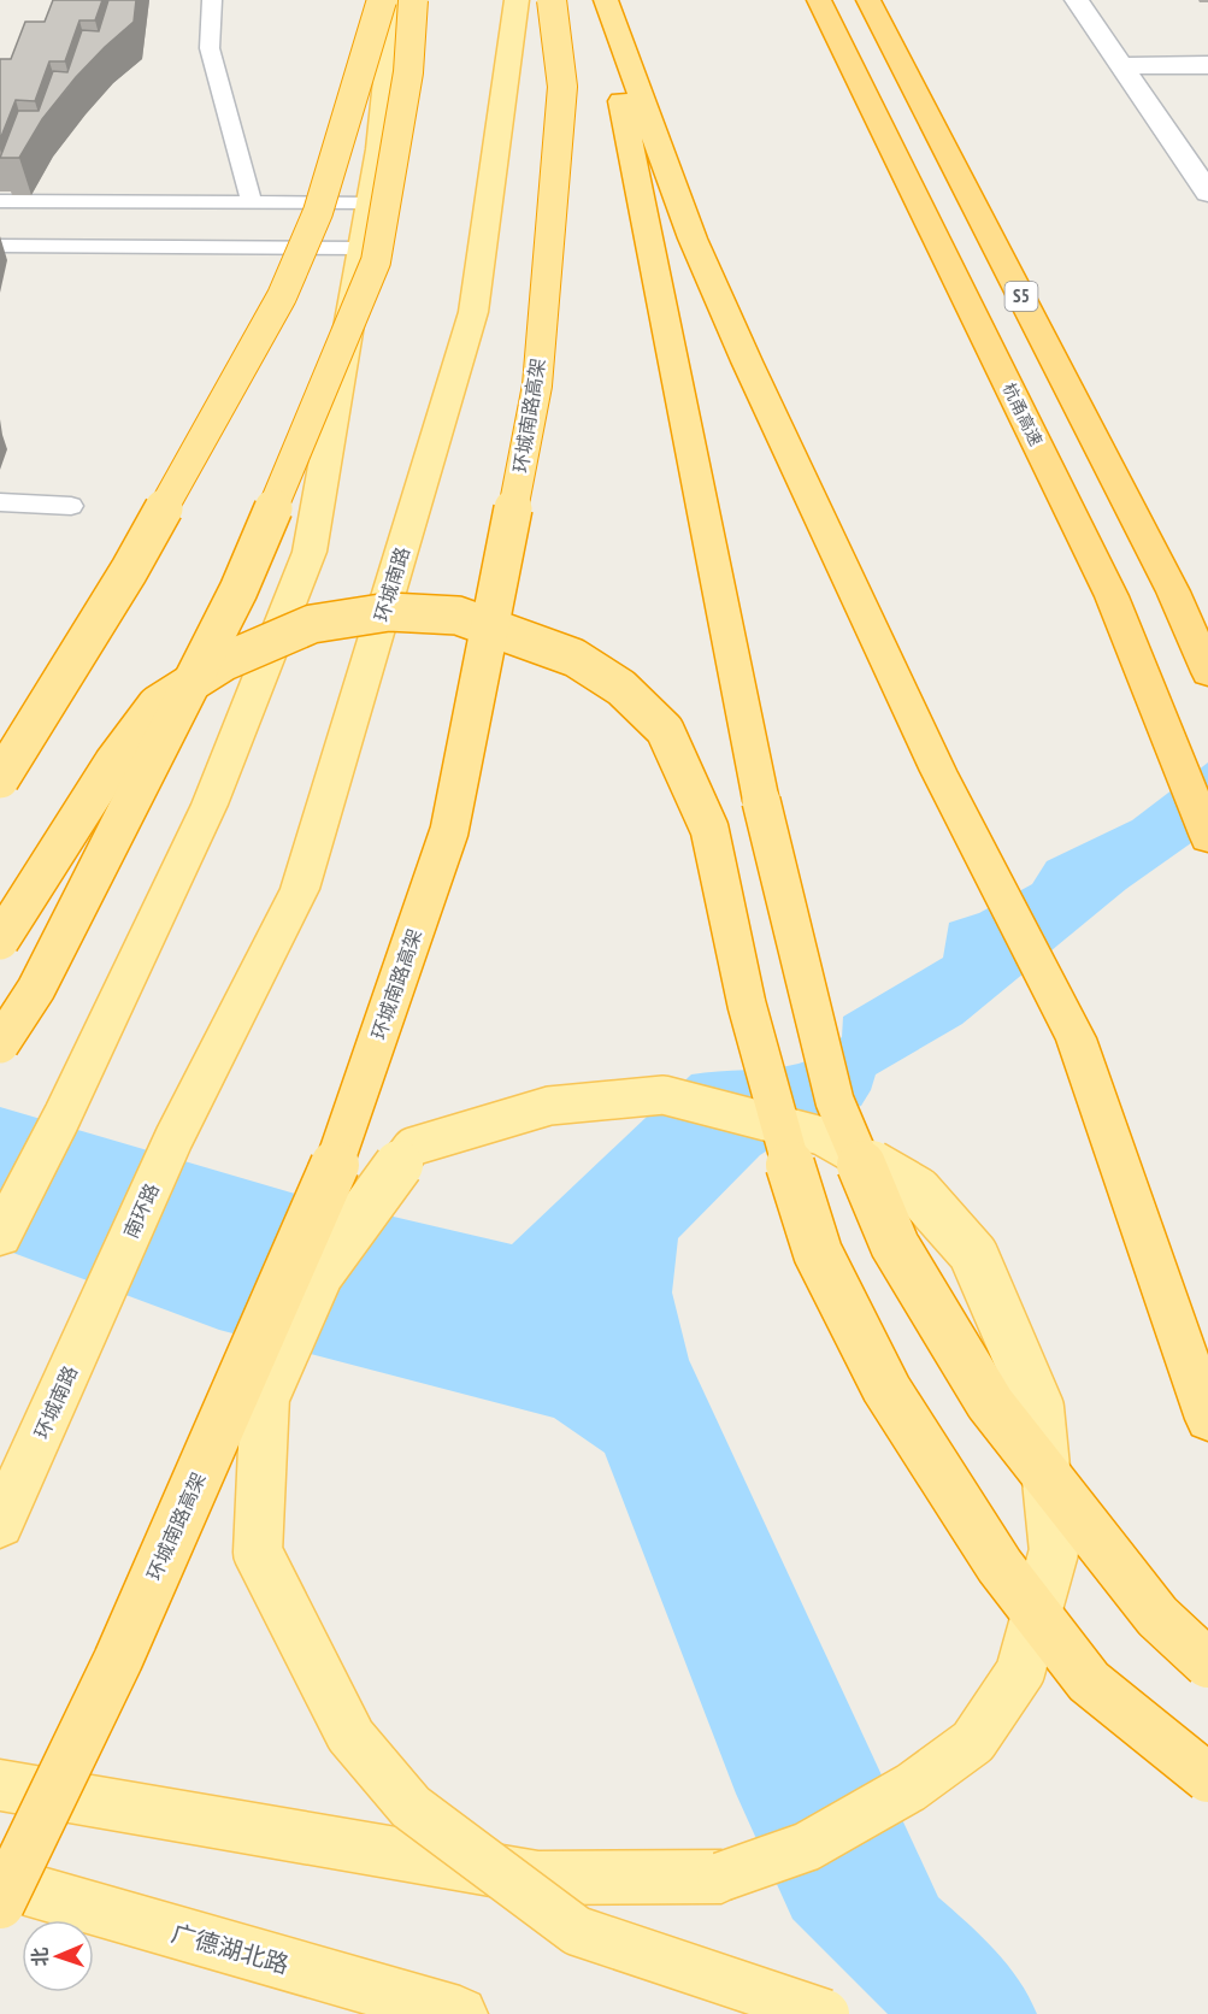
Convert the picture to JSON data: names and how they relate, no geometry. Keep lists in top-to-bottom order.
{
  "streets": {
    "highway": ["S5", "杭甬高速", "环城南路高架"],
    "main road": ["环城南路", "南环路", "广德湖北路"]
  },
  "crossings": [
    ["环城南路", "南环路"]
  ],
  "north": "left"
}
